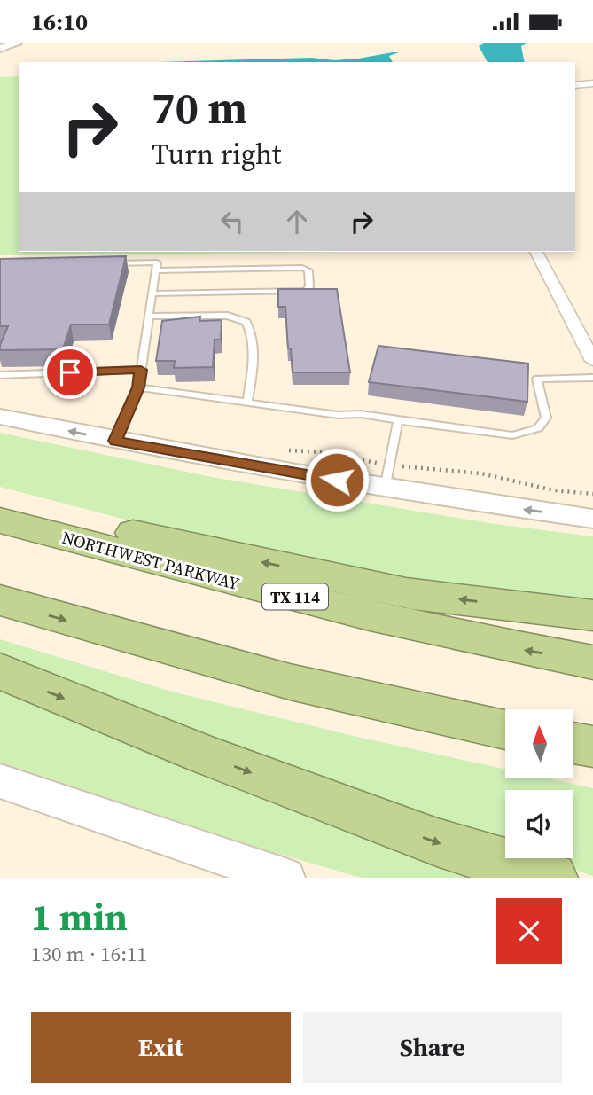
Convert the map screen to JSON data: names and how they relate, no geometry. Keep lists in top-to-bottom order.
{
  "streets": {
    "highway": ["NORTHWEST PARKWAY", "TX 114"]
  },
  "north": "top",
  "page": {
    "status": "16:10",
    "turn": ["70 m", "Turn right"],
    "heading": ["1 min", "130 m · 16:11"],
    "buttons": ["Exit", "Share"]
  }
}
